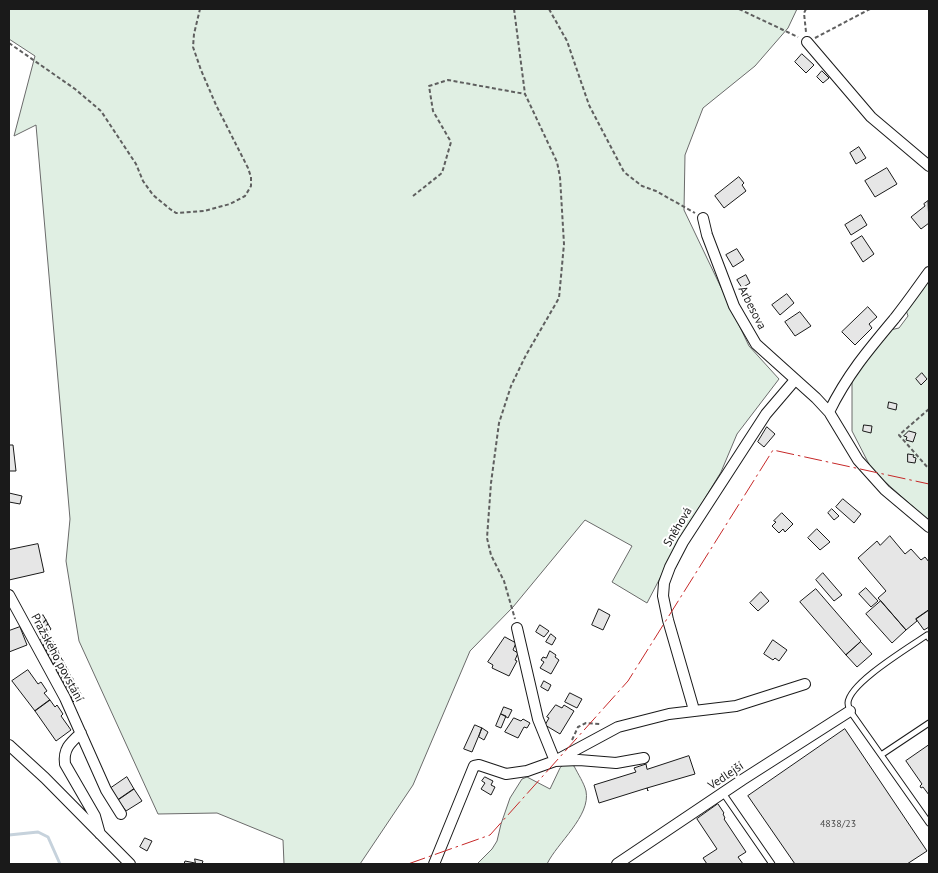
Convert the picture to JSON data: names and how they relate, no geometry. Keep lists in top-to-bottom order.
{
  "streets": {
    "street": [
      "Arbesova",
      "Sněhová",
      "Pražského povstání",
      "Vedlejší"
    ]
  },
  "crossings": [
    ["Arbesova", "Sněhová"]
  ],
  "house_numbers": ["4838/23"]
}
